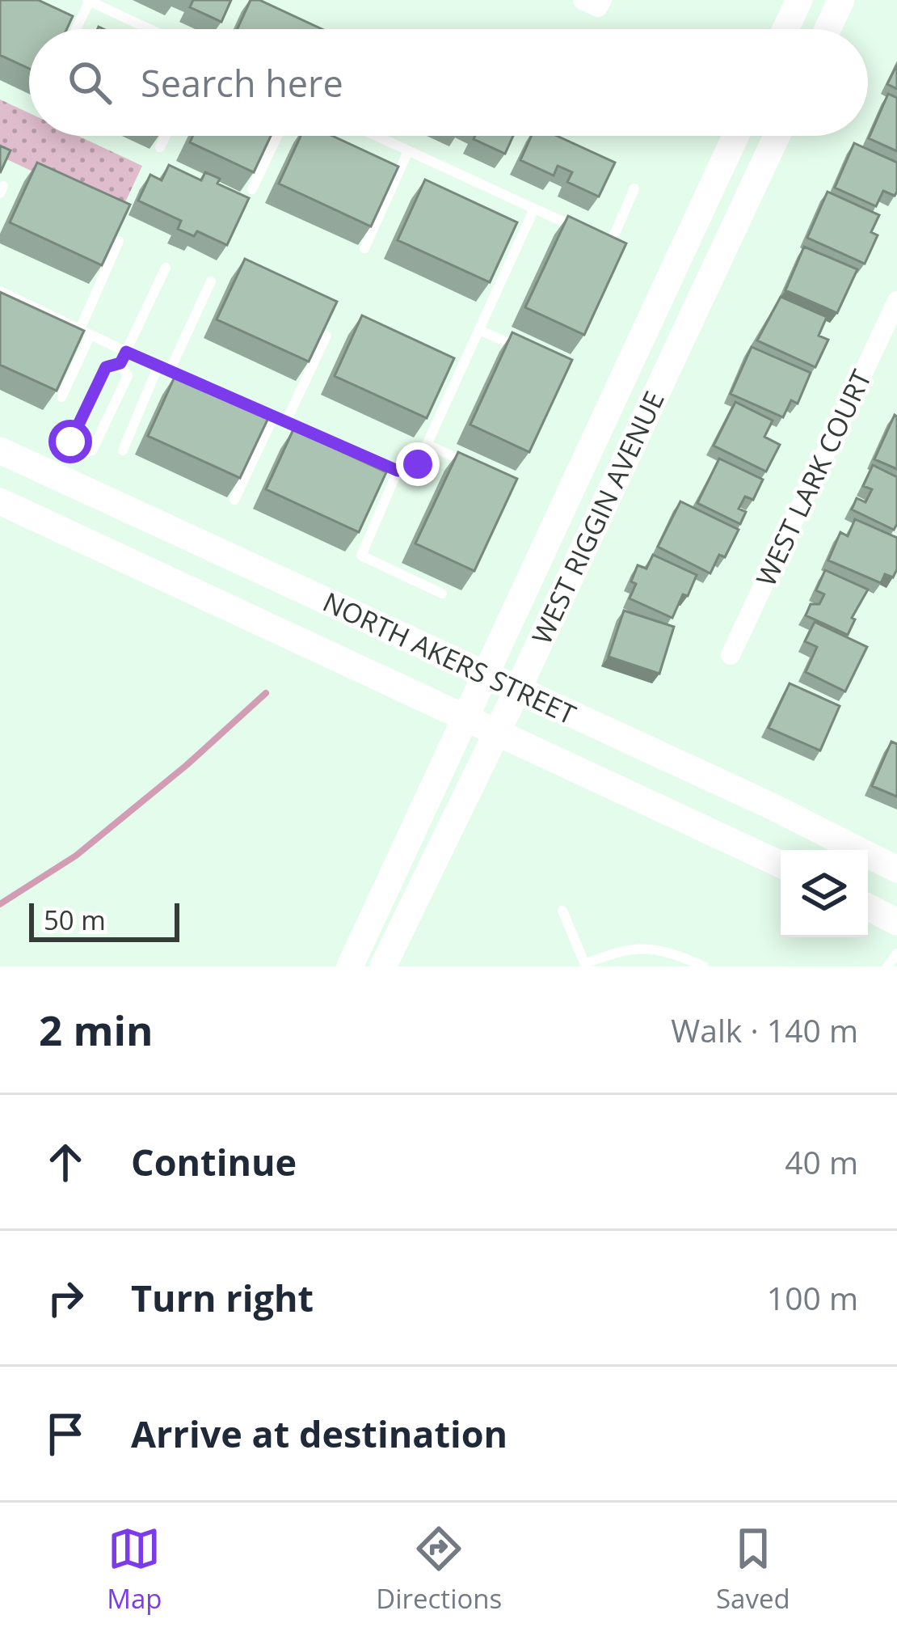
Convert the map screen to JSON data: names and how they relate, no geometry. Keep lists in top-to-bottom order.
{
  "streets": {
    "main road": ["WEST RIGGIN AVENUE", "NORTH AKERS STREET"],
    "street": ["WEST LARK COURT"]
  },
  "crossings": [
    ["WEST RIGGIN AVENUE", "NORTH AKERS STREET"]
  ],
  "scale_bar": "50 m",
  "page": {
    "search": "Search here",
    "scale": "50 m",
    "heading": ["2 min", "Walk · 140 m"],
    "list": [
      ["Continue", "40 m"],
      ["Turn right", "100 m"],
      "Arrive at destination"
    ],
    "nav": ["Map", "Directions", "Saved"]
  }
}
